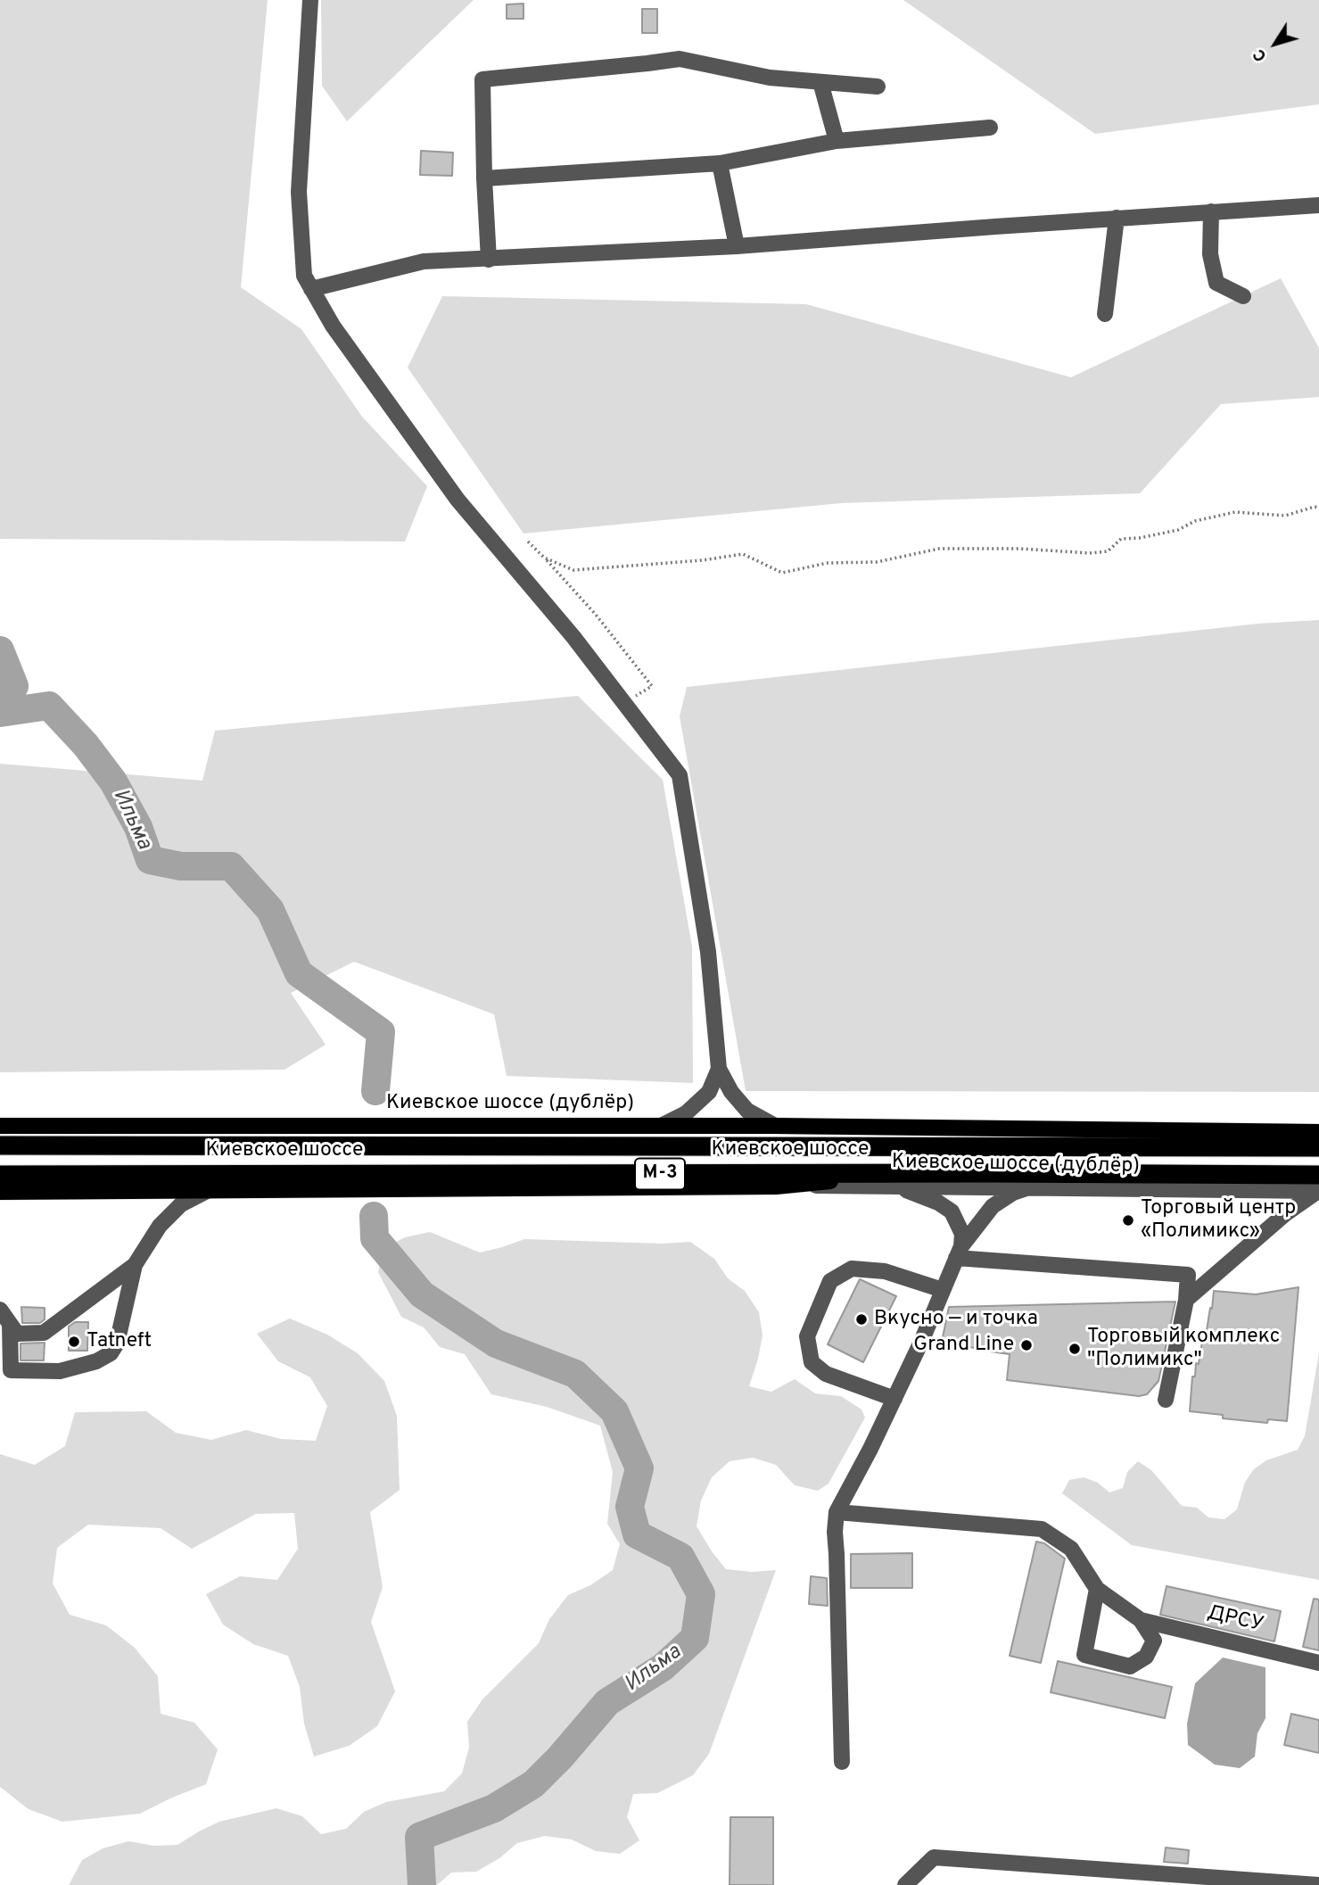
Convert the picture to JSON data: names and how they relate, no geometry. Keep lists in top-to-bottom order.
{
  "streets": {
    "highway": ["Киевское шоссе", "М-3"],
    "main road": ["Киевское шоссе (дублёр)"],
    "street": ["ДРСУ"]
  },
  "crossings": [
    ["Киевское шоссе (дублёр)", "Киевское шоссе"]
  ],
  "water": ["Ильма"],
  "places": [
    "Торговый центр «Полимикс»",
    "Вкусно — и точка",
    "Tatneft",
    "Grand Line",
    "Торговый комплекс \"Полимикс\""
  ],
  "north": "bottom left"
}
